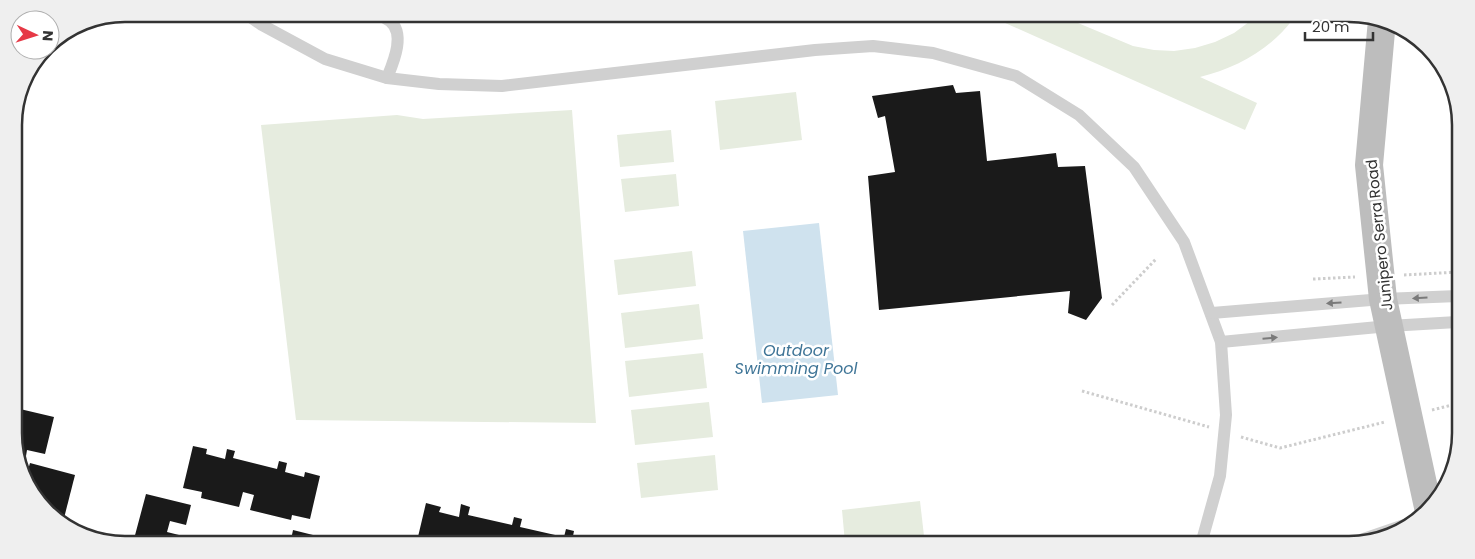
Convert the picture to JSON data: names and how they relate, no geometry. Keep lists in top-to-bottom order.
{
  "streets": {
    "main road": ["Junipero Serra Road"]
  },
  "water": ["Outdoor Swimming Pool"],
  "scale_bar": "20 m",
  "north": "right"
}
